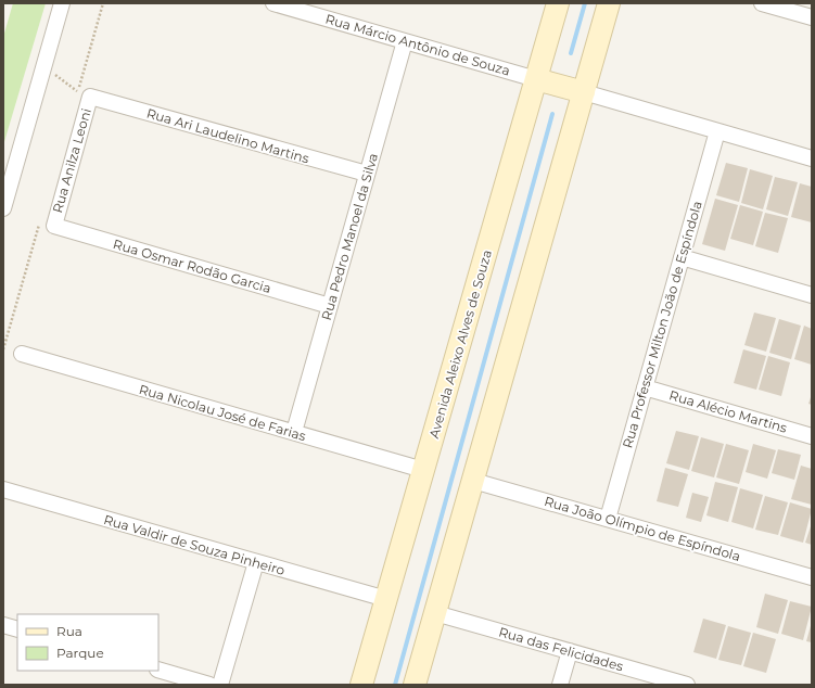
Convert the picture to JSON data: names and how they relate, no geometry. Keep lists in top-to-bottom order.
{
  "streets": {
    "street": [
      "Rua Márcio Antônio de Souza",
      "Rua Ari Laudelino Martins",
      "Rua Anilza Leoni",
      "Rua Pedro Manoel da Silva",
      "Rua Osmar Rodão Garcia",
      "Rua Professor Milton João de Espíndola",
      "Avenida Aleixo Alves de Souza",
      "Rua Alécio Martins",
      "Rua Nicolau José de Farias",
      "Rua João Olímpio de Espíndola",
      "Rua Valdir de Souza Pinheiro",
      "Rua das Felicidades"
    ]
  },
  "crossings": [
    ["Rua Márcio Antônio de Souza", "Rua Pedro Manoel da Silva"],
    ["Rua Márcio Antônio de Souza", "Avenida Aleixo Alves de Souza"],
    ["Rua Ari Laudelino Martins", "Rua Anilza Leoni"],
    ["Rua Ari Laudelino Martins", "Rua Pedro Manoel da Silva"],
    ["Rua Anilza Leoni", "Rua Osmar Rodão Garcia"],
    ["Rua Pedro Manoel da Silva", "Rua Osmar Rodão Garcia"],
    ["Rua Pedro Manoel da Silva", "Rua Nicolau José de Farias"],
    ["Rua Professor Milton João de Espíndola", "Rua Alécio Martins"],
    ["Rua Professor Milton João de Espíndola", "Rua João Olímpio de Espíndola"],
    ["Avenida Aleixo Alves de Souza", "Rua Nicolau José de Farias"],
    ["Avenida Aleixo Alves de Souza", "Rua Valdir de Souza Pinheiro"]
  ],
  "legend": ["Rua", "Parque"]
}
